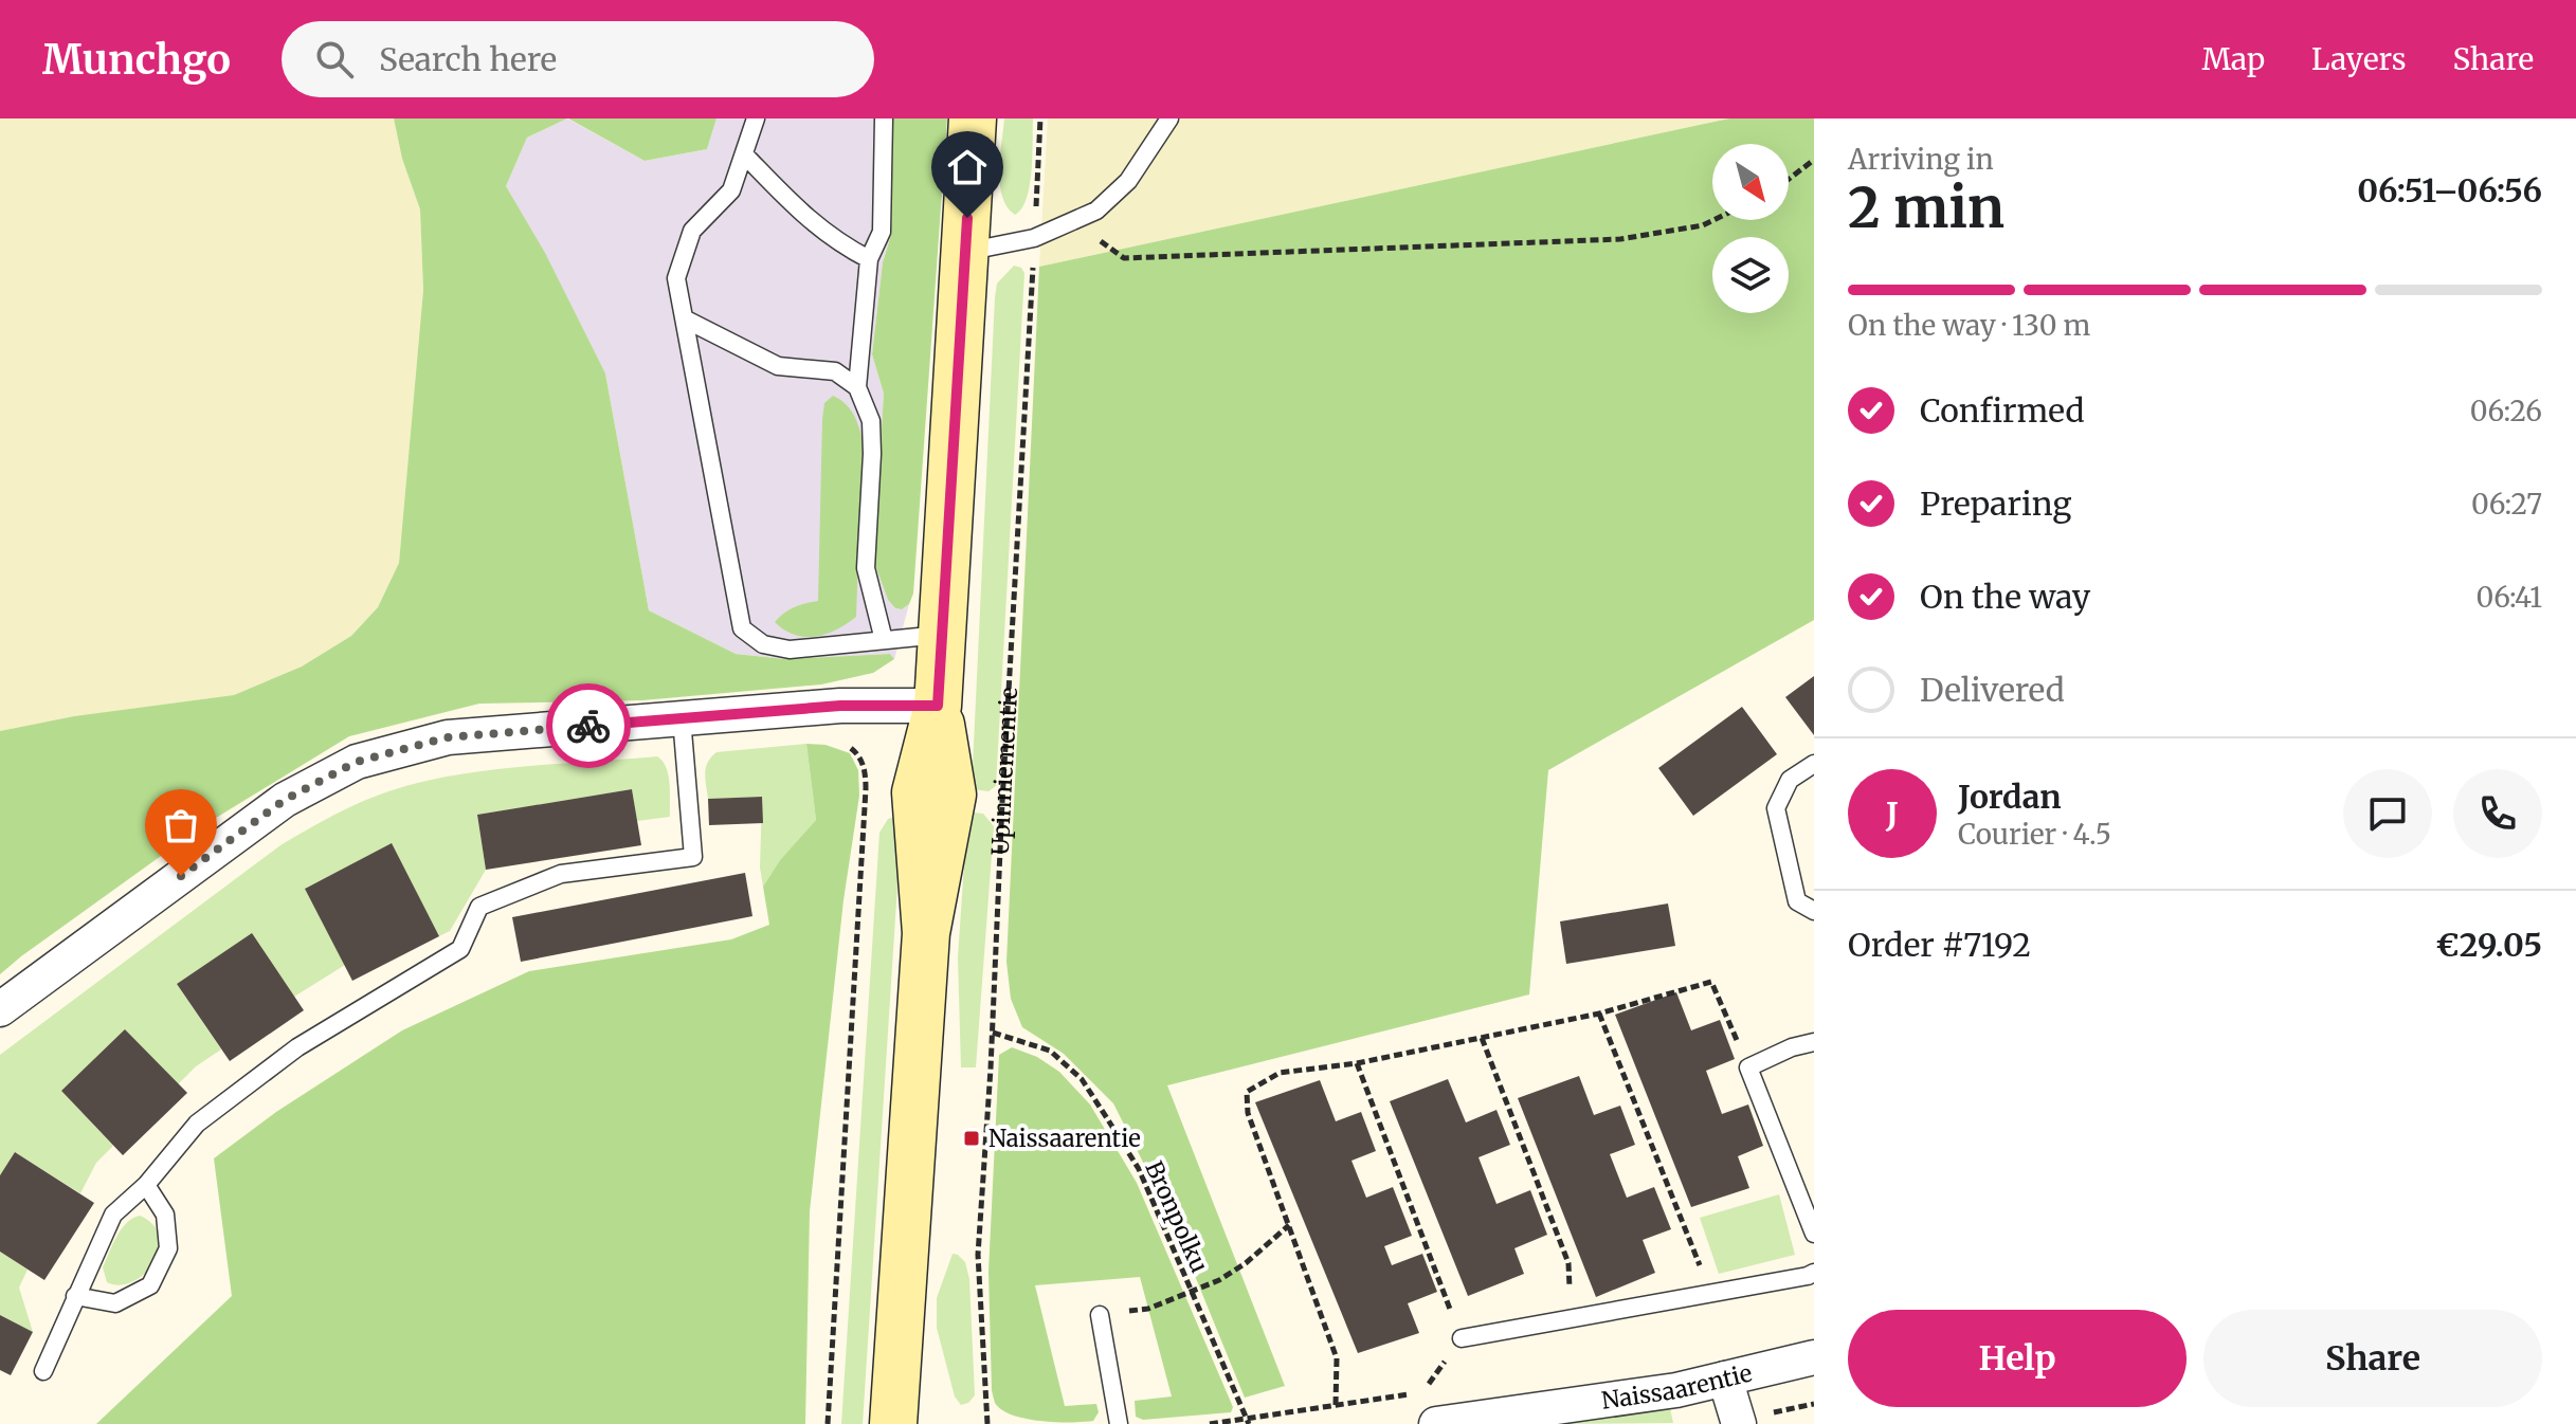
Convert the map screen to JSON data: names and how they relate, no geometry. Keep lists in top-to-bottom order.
{
  "streets": {
    "street": ["Naissaarentie"],
    "path": ["Upinniementie", "Bronpolku"]
  },
  "crossings": [
    ["Upinniementie", "Bronpolku"]
  ],
  "places": {
    "transit": ["Naissaarentie"]
  },
  "north": "bottom right",
  "page": {
    "header": "Munchgo",
    "search": "Search here",
    "nav": ["Map", "Layers", "Share"],
    "heading": ["2 min", "Arriving in", "06:51–06:56"],
    "panel": [
      "Jordan",
      "Courier · 4.5",
      "Order #7192",
      "€29.05"
    ],
    "bar": "On the way · 130 m",
    "list": [
      ["Confirmed", "06:26"],
      ["Preparing", "06:27"],
      ["On the way", "06:41"],
      "Delivered"
    ],
    "round": "J",
    "buttons": ["Help", "Share"]
  }
}
